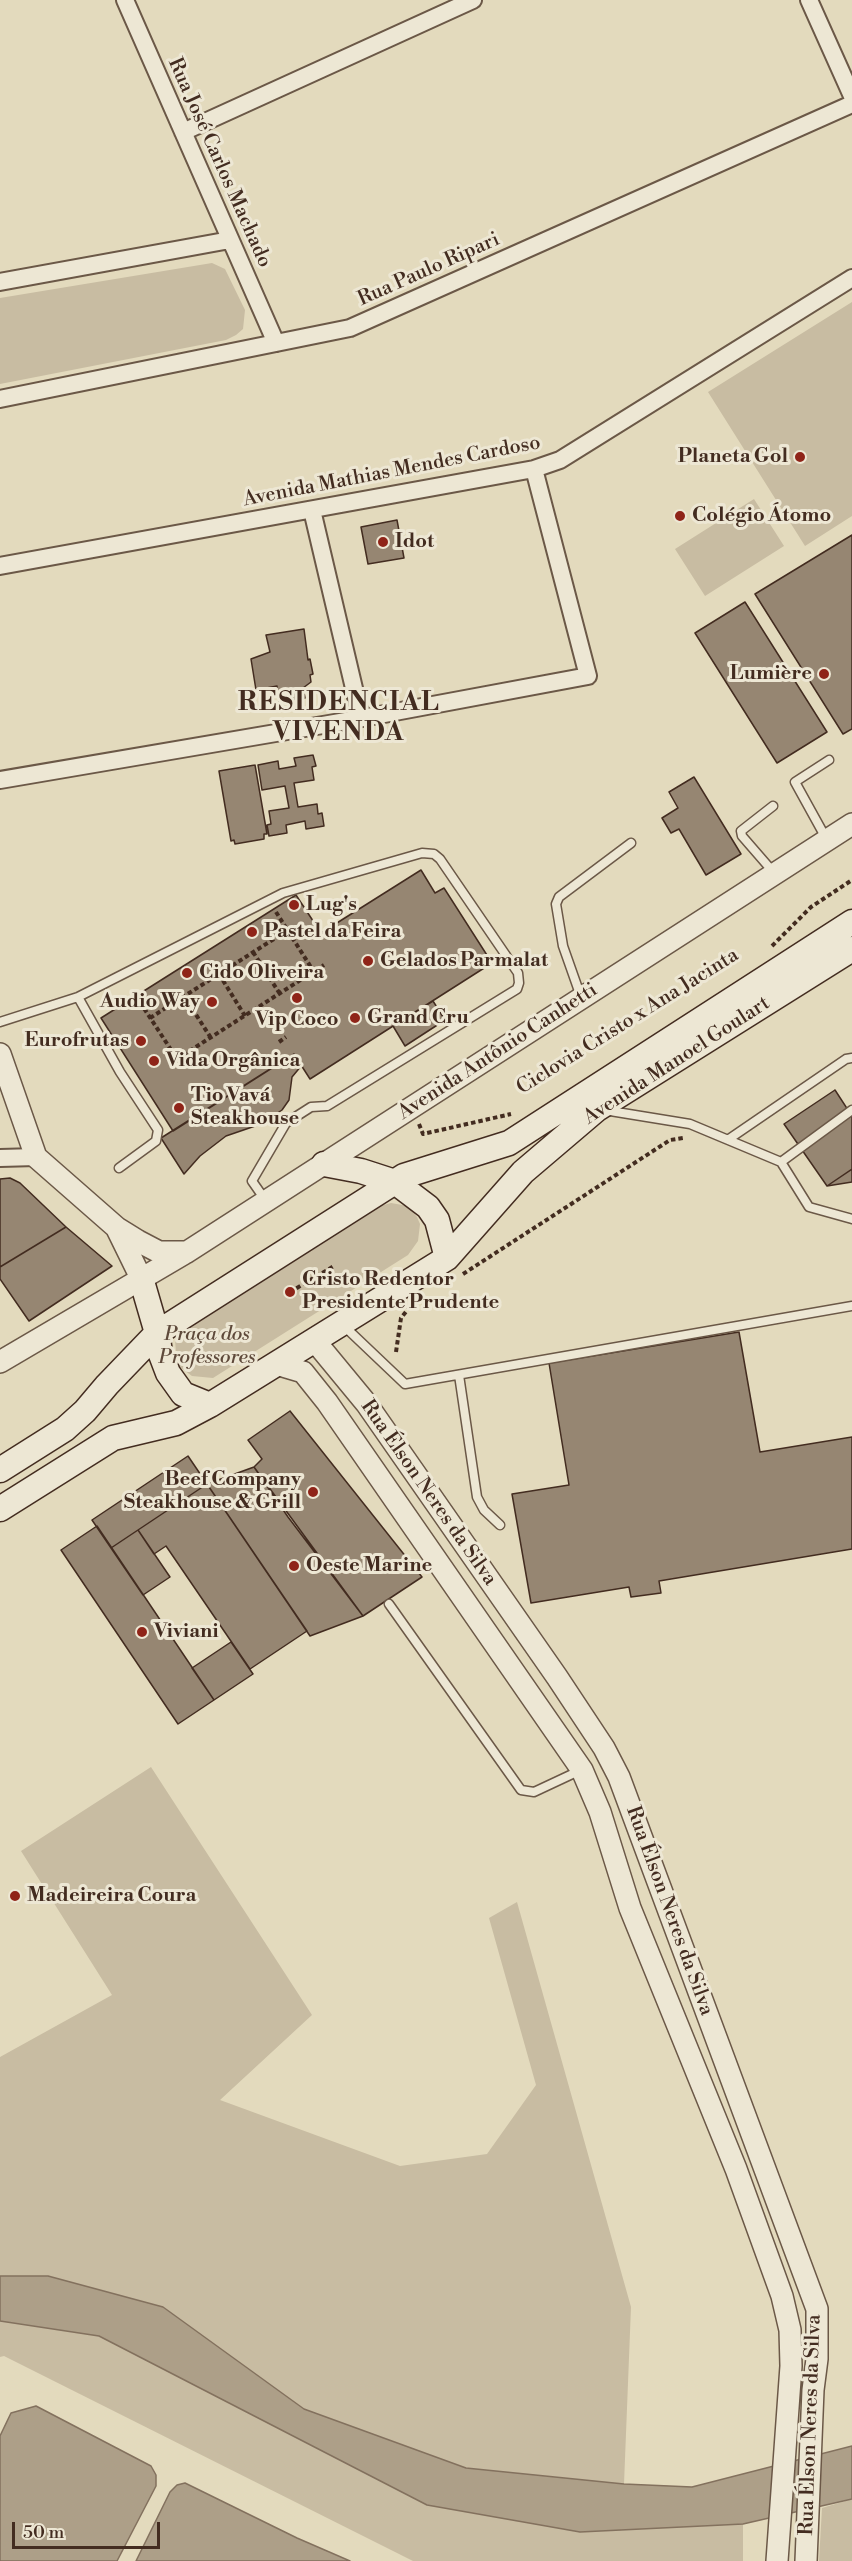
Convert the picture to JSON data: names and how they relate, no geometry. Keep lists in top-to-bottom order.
{
  "streets": {
    "main road": ["Avenida Manoel Goulart"],
    "street": [
      "Rua José Carlos Machado",
      "Rua Paulo Ripari",
      "Avenida Mathias Mendes Cardoso",
      "Avenida Antônio Canhetti",
      "Rua Élson Neres da Silva"
    ],
    "path": ["Ciclovia Cristo x Ana Jacinta"]
  },
  "crossings": [
    ["Rua José Carlos Machado", "Rua Paulo Ripari"],
    ["Ciclovia Cristo x Ana Jacinta", "Avenida Antônio Canhetti"],
    ["Avenida Manoel Goulart", "Rua Élson Neres da Silva"]
  ],
  "districts": ["RESIDENCIAL VIVENDA"],
  "parks": ["Praça dos Professores"],
  "places": [
    "Planeta Gol",
    "Colégio Átomo",
    "Idot",
    "Lumière",
    "Lug's",
    "Pastel da Feira",
    "Gelados Parmalat",
    "Cido Oliveira",
    "Vip Coco",
    "Audio Way",
    "Grand Cru",
    "Eurofrutas",
    "Vida Orgânica",
    "Tio Vavá Steakhouse",
    "Cristo Redentor Presidente Prudente",
    "Beef Company Steakhouse & Grill",
    "Oeste Marine",
    "Viviani",
    "Madeireira Coura"
  ],
  "scale_bar": "50 m"
}
